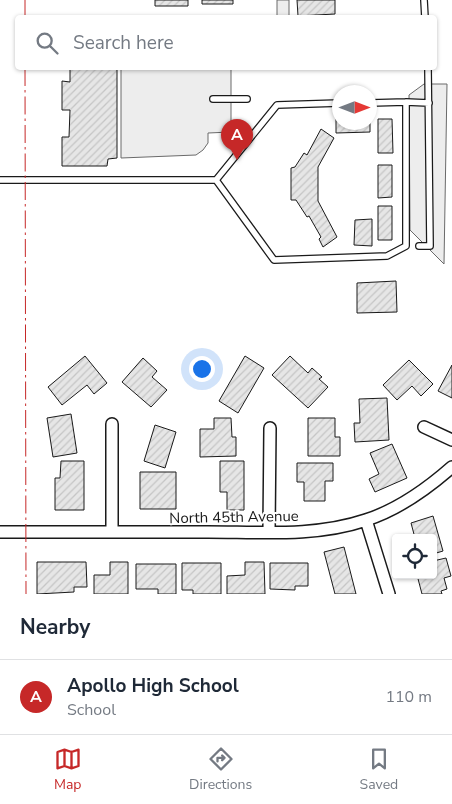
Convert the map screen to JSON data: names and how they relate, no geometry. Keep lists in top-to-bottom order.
{
  "streets": {
    "street": ["North 45th Avenue"]
  },
  "north": "right",
  "page": {
    "search": "Search here",
    "pins": "A",
    "heading": "Nearby",
    "list": [
      {
        "mark": "A",
        "name": "Apollo High School",
        "note": "School",
        "value": "110 m"
      }
    ],
    "nav": ["Map", "Directions", "Saved"]
  }
}
